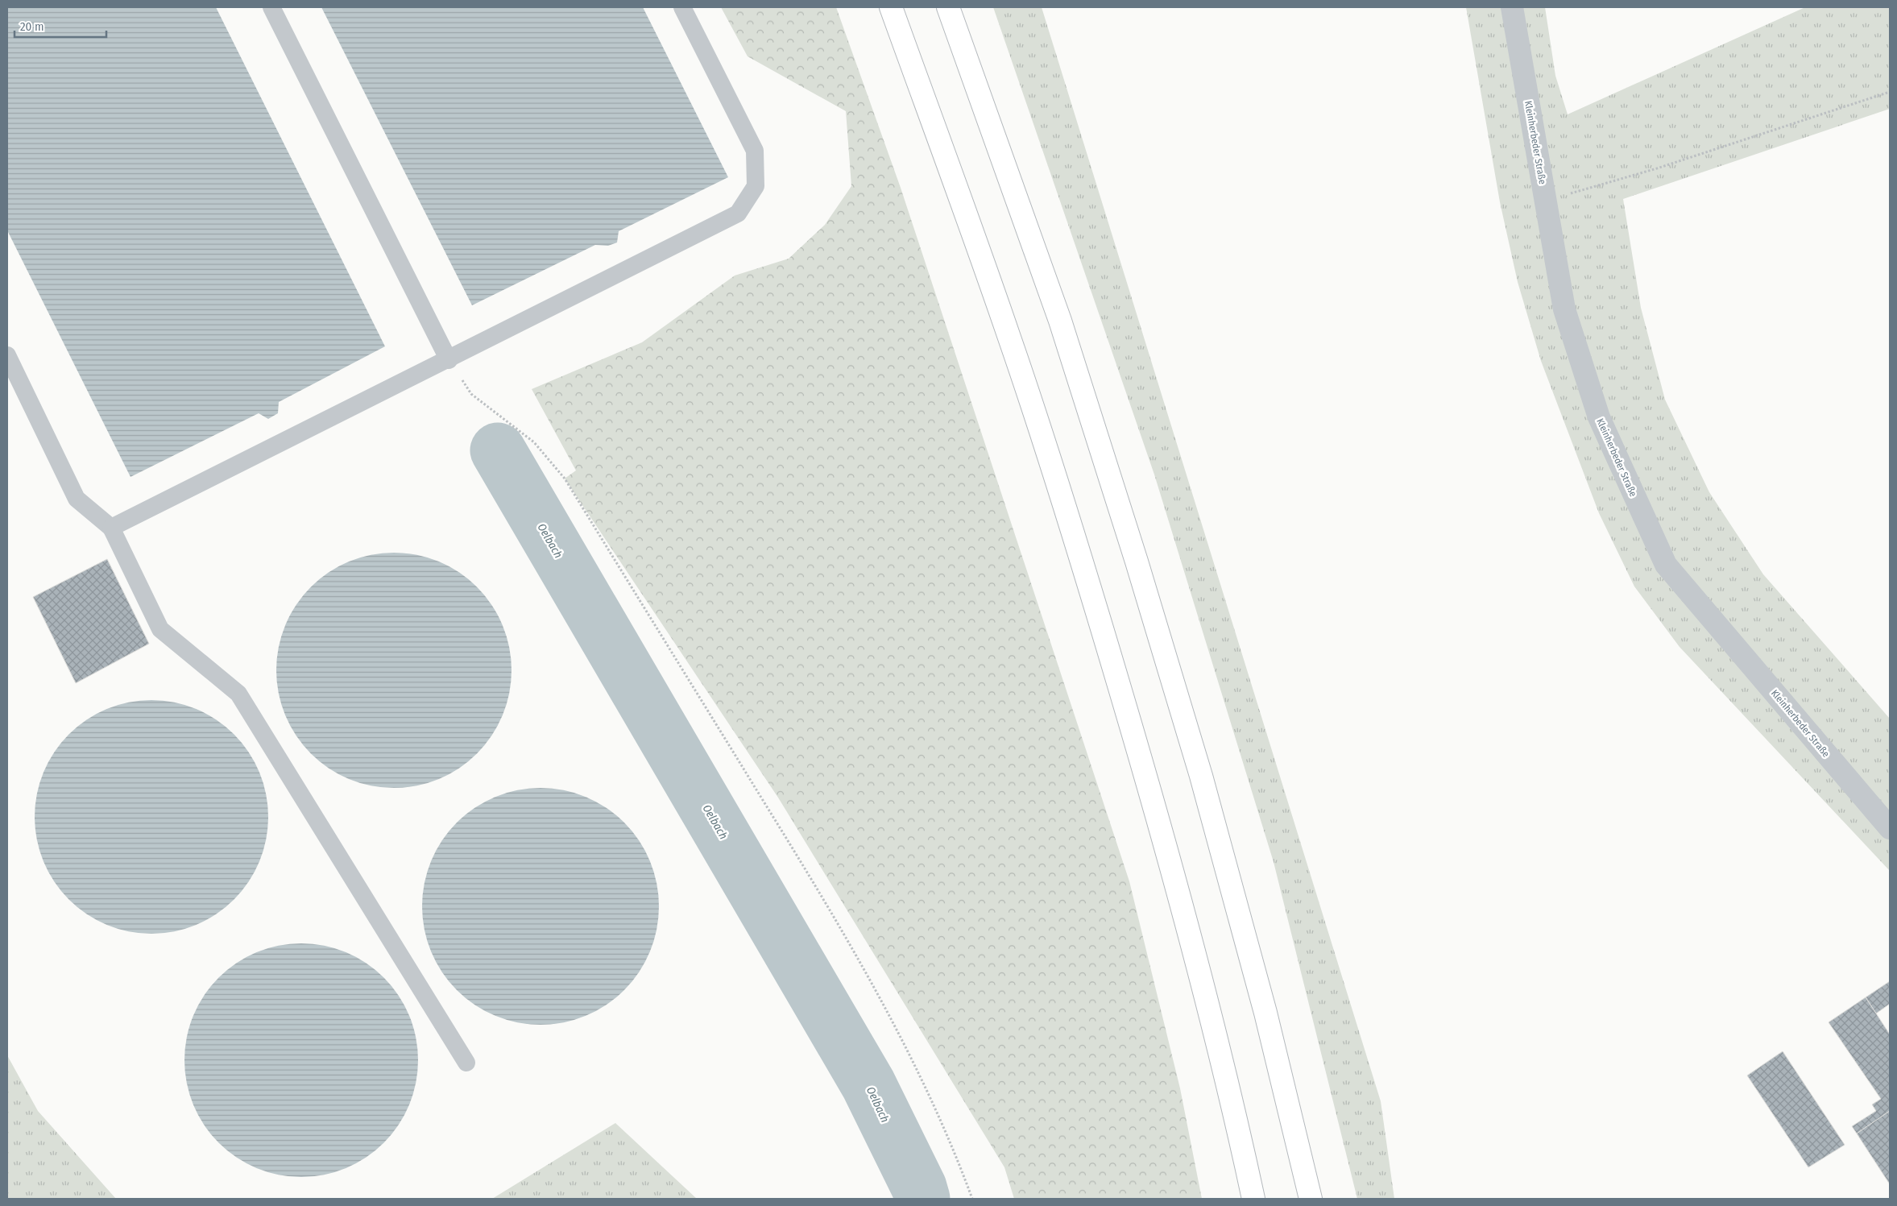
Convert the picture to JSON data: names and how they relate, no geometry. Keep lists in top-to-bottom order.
{
  "streets": {
    "street": ["Kleinherbeder Straße"]
  },
  "water": ["Oelbach"],
  "scale_bar": "20 m"
}
